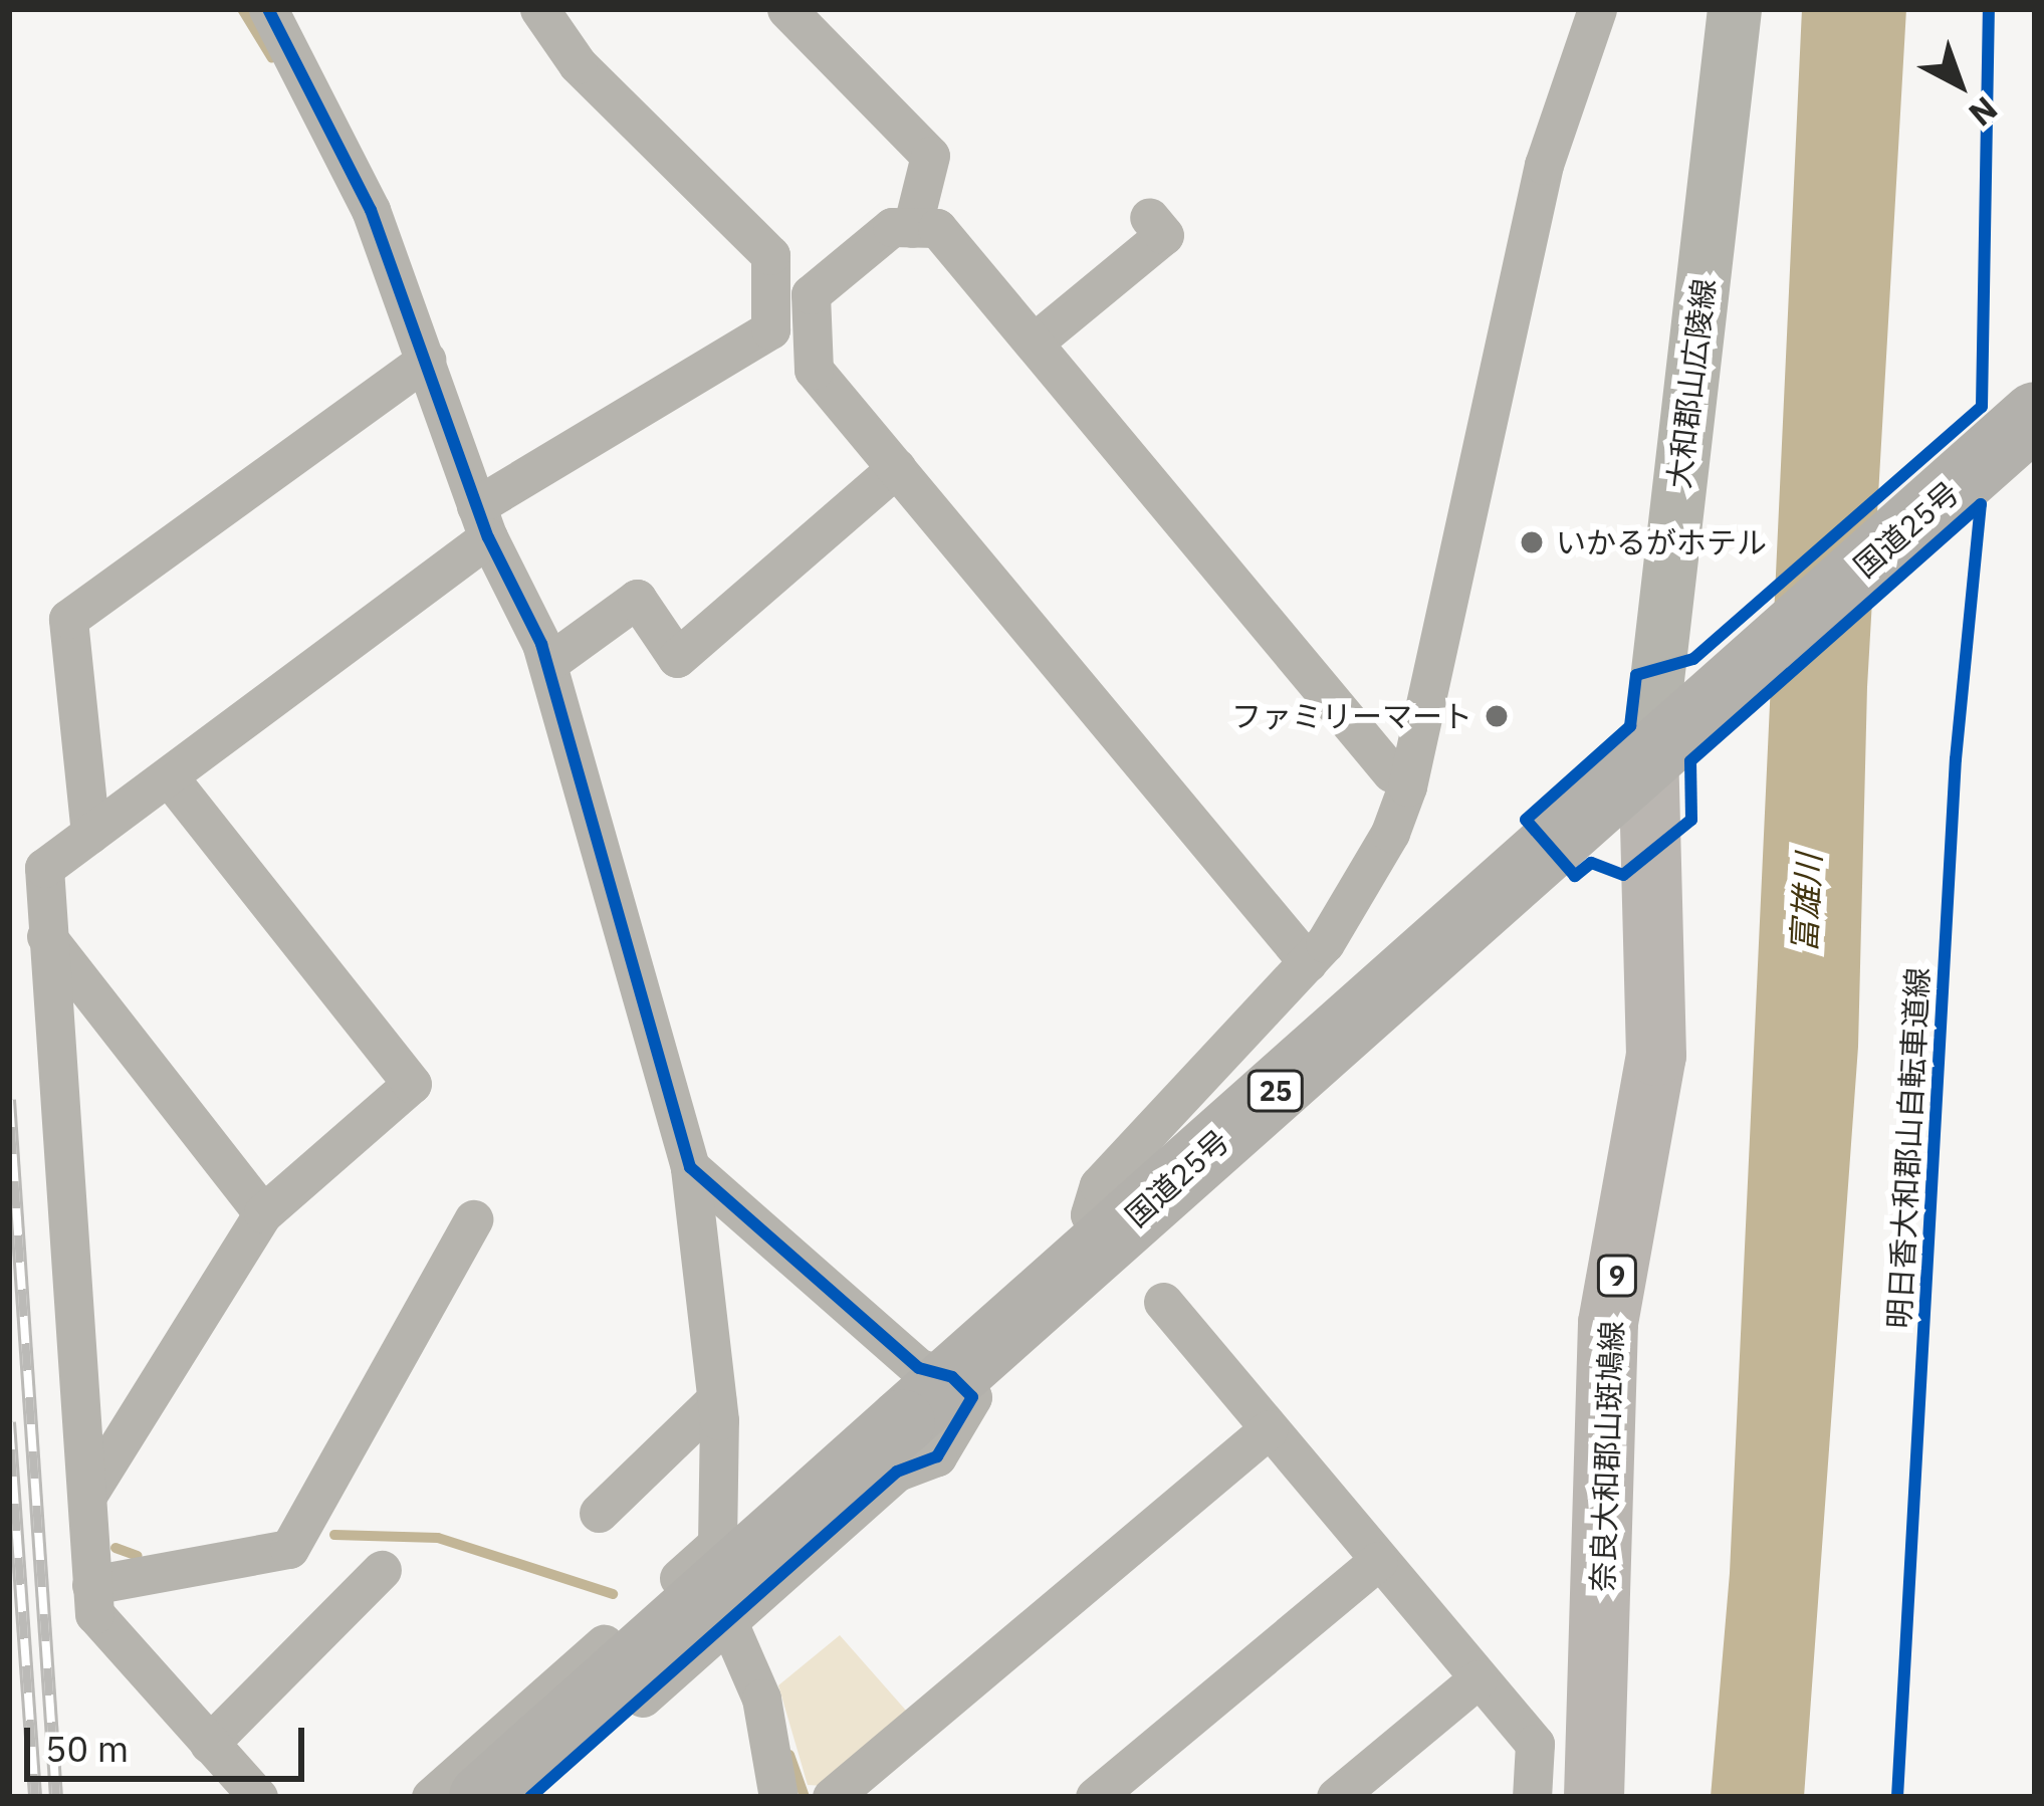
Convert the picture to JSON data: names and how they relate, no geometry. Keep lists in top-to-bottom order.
{
  "streets": {
    "highway": ["国道25号", "25"],
    "main road": ["大和郡山広陵線", "9", "奈良大和郡山斑鳩線"],
    "cycle path": ["明日香大和郡山自転車道線"]
  },
  "crossings": [
    ["大和郡山広陵線", "国道25号"],
    ["大和郡山広陵線", "奈良大和郡山斑鳩線"],
    ["国道25号", "奈良大和郡山斑鳩線"]
  ],
  "water": ["富雄川"],
  "places": ["いかるがホテル", "ファミリーマート"],
  "scale_bar": "50 m",
  "north": "bottom right"
}
